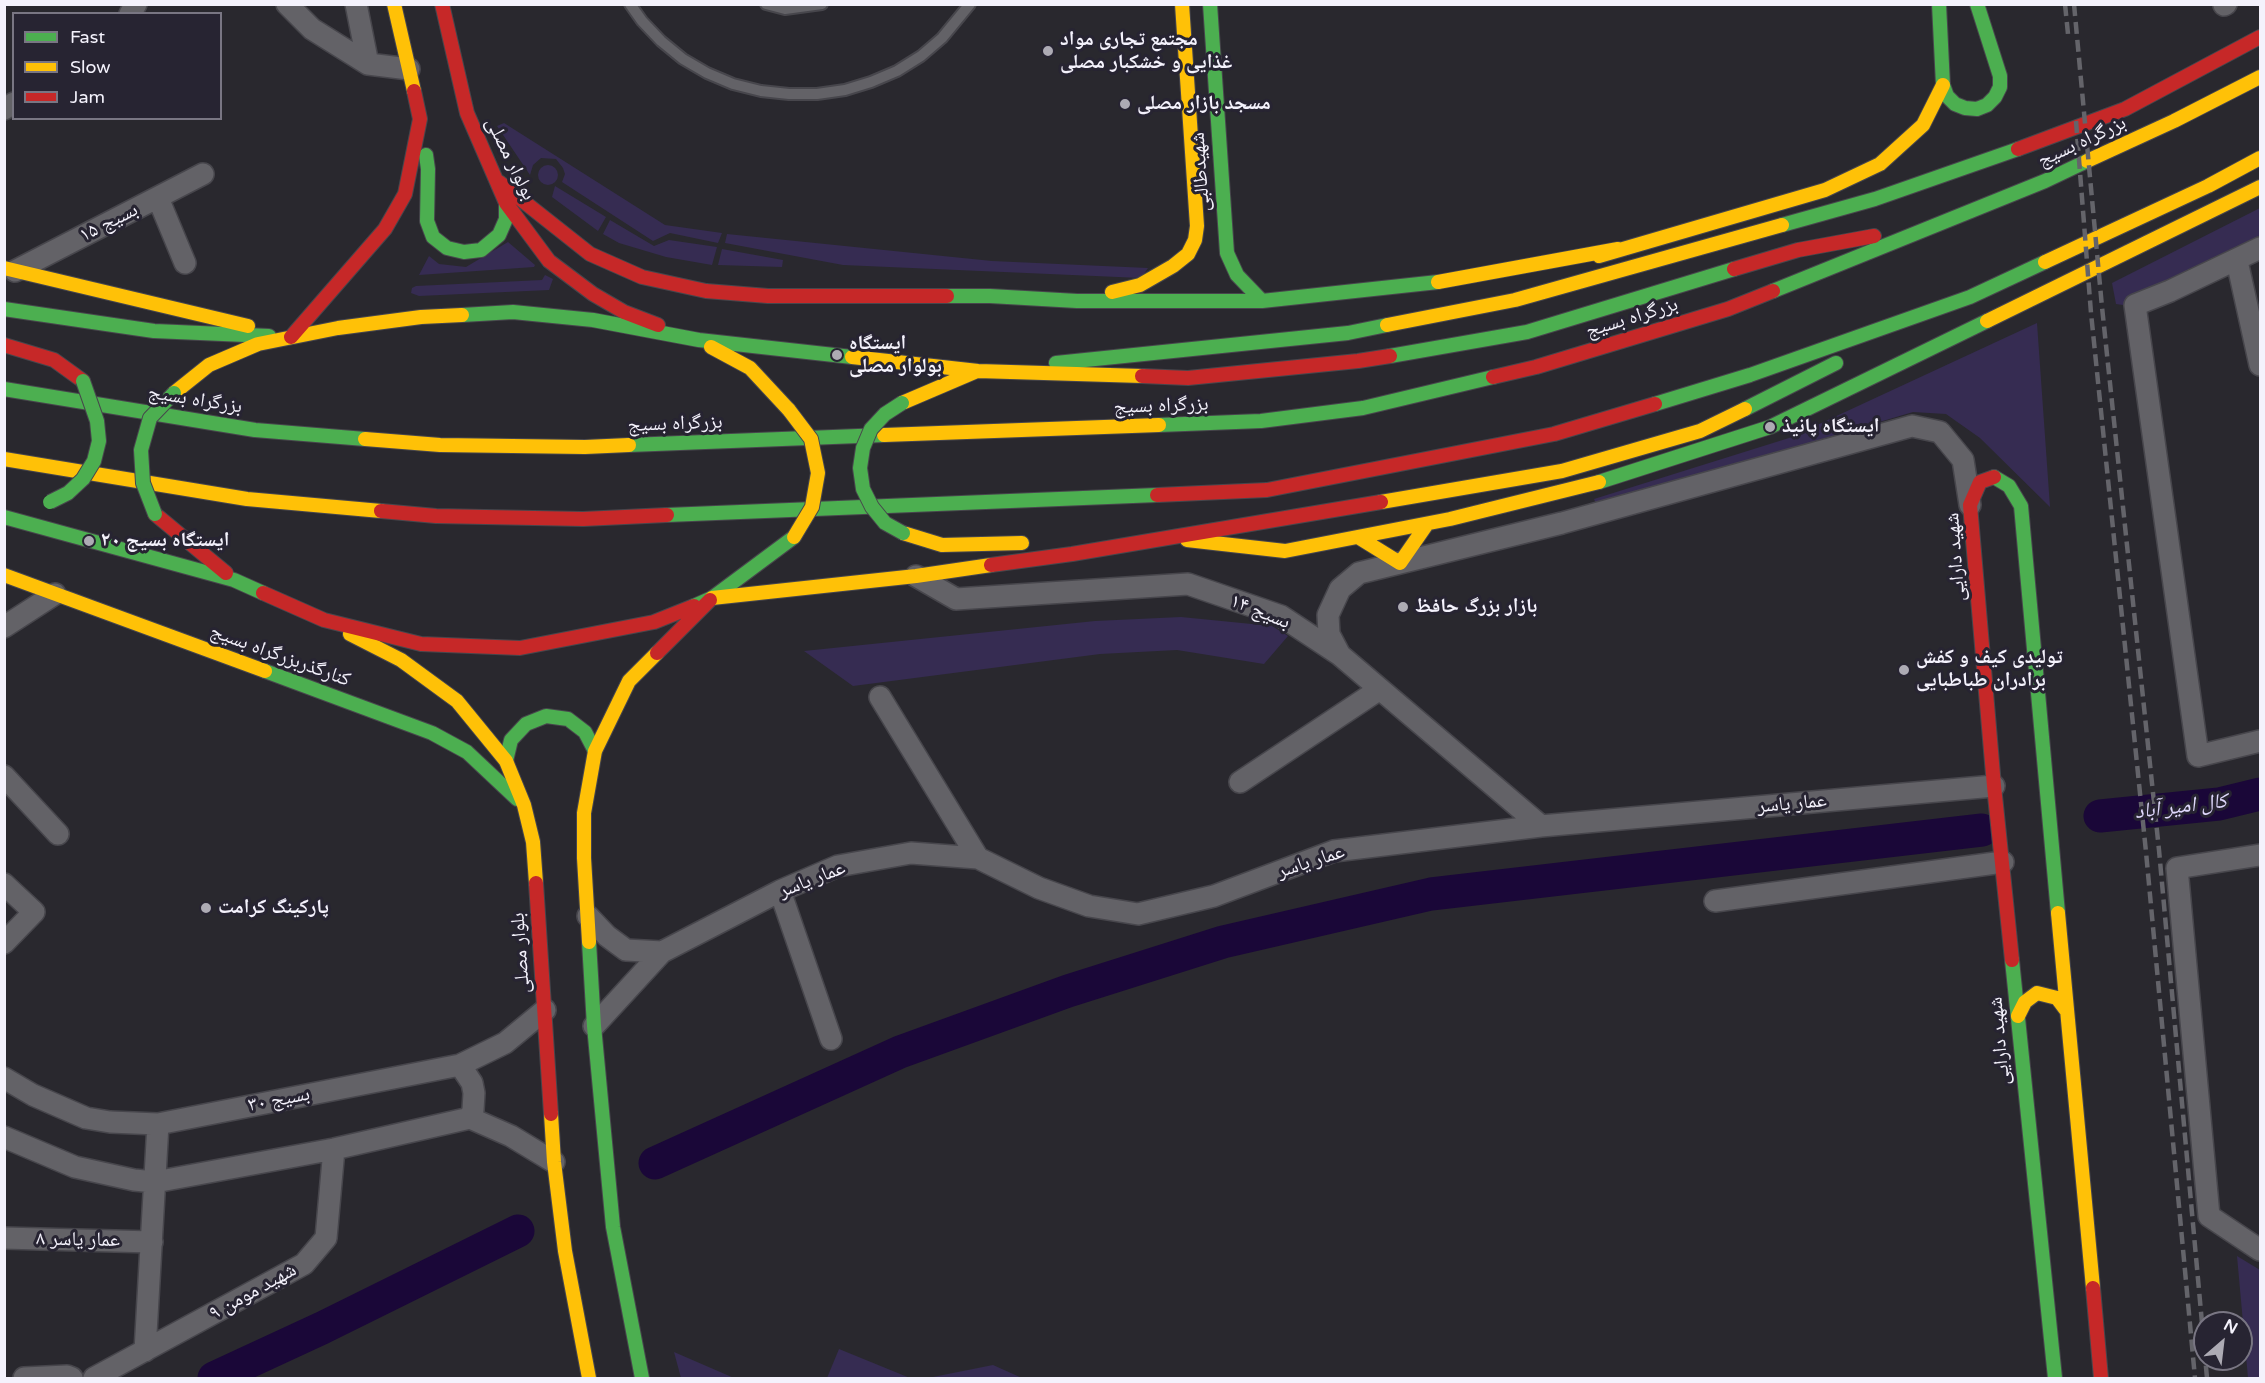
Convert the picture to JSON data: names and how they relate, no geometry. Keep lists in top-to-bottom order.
{
  "streets": {
    "main road": [
      "بزرگراه بسیج",
      "بولوار مصلی",
      "شهیدطالبی",
      "شهید دارایی",
      "کنارگذربزرگراه بسیج",
      "بلوار مصلی"
    ],
    "street": [
      "بسیج ۱۵",
      "بسیج ۱۴",
      "عمار یاسر",
      "بسیج ۳۰",
      "عمار یاسر ۸",
      "شهید مومن ۹"
    ]
  },
  "crossings": [
    ["شهید دارایی", "عمار یاسر"],
    ["بسیج ۱۴", "عمار یاسر"],
    ["کنارگذربزرگراه بسیج", "بلوار مصلی"],
    ["بلوار مصلی", "بسیج ۳۰"]
  ],
  "water": ["کال امیر آباد"],
  "places": [
    "مجتمع تجاری مواد غذایی و خشکبار مصلی",
    "مسجد بازار مصلی",
    "ایستگاه بولوار مصلی",
    "ایستگاه پانیذ",
    "ایستگاه بسیج ۲۰",
    "بازار بزرگ حافظ",
    "تولیدی کیف و کفش برادران طباطبایی",
    "پارکینگ کرامت"
  ],
  "legend": ["Fast", "Slow", "Jam"],
  "north": "top right"
}
